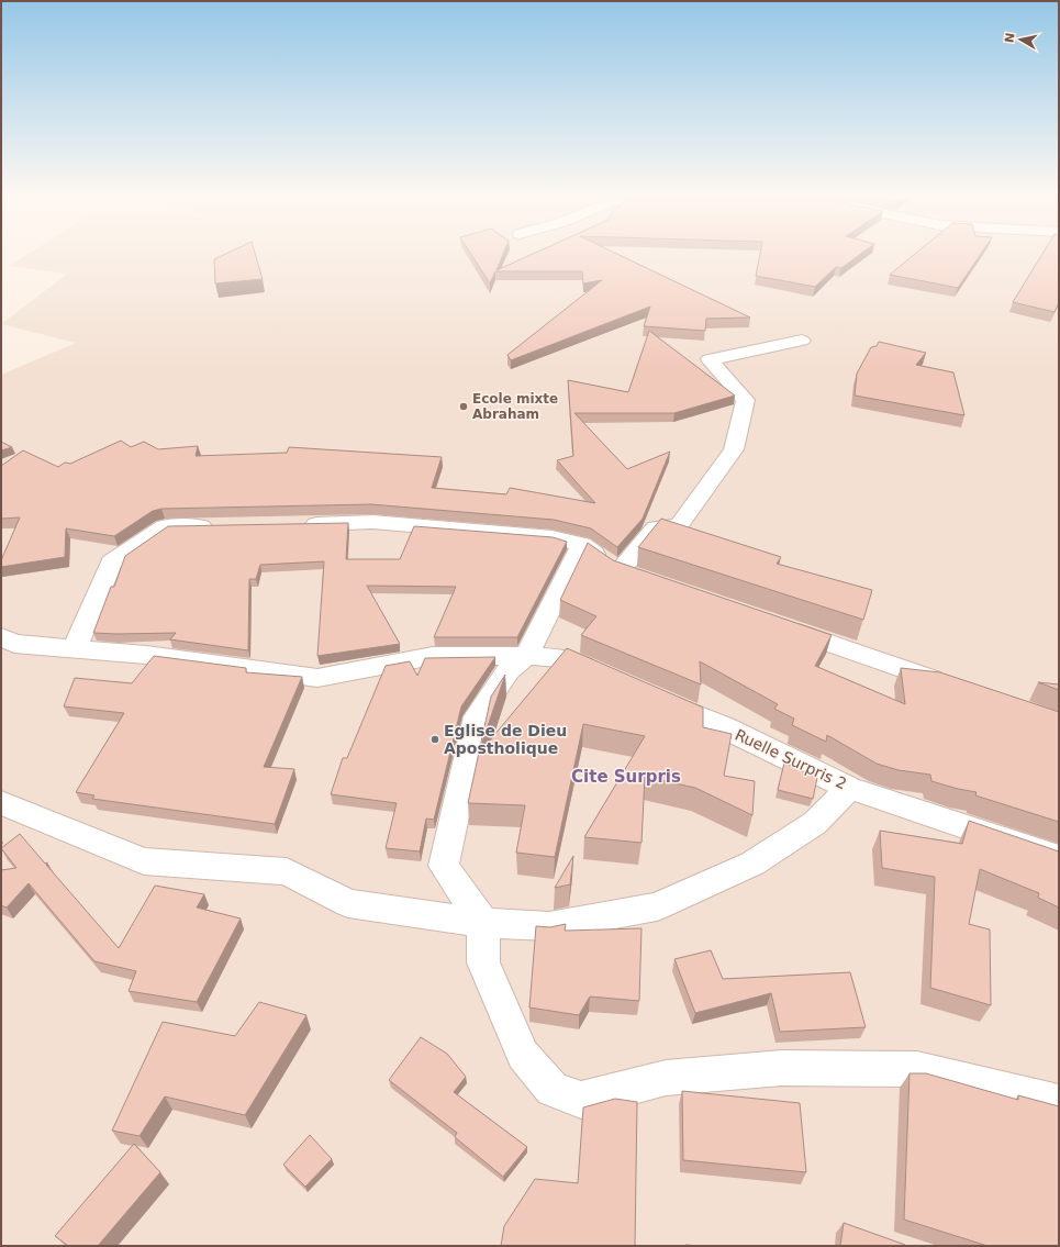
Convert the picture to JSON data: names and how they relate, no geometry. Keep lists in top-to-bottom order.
{
  "streets": {
    "street": ["Ruelle Surpris 2"]
  },
  "districts": ["Cite Surpris"],
  "places": ["Ecole mixte Abraham", "Eglise de Dieu Apostholique"],
  "north": "left"
}
